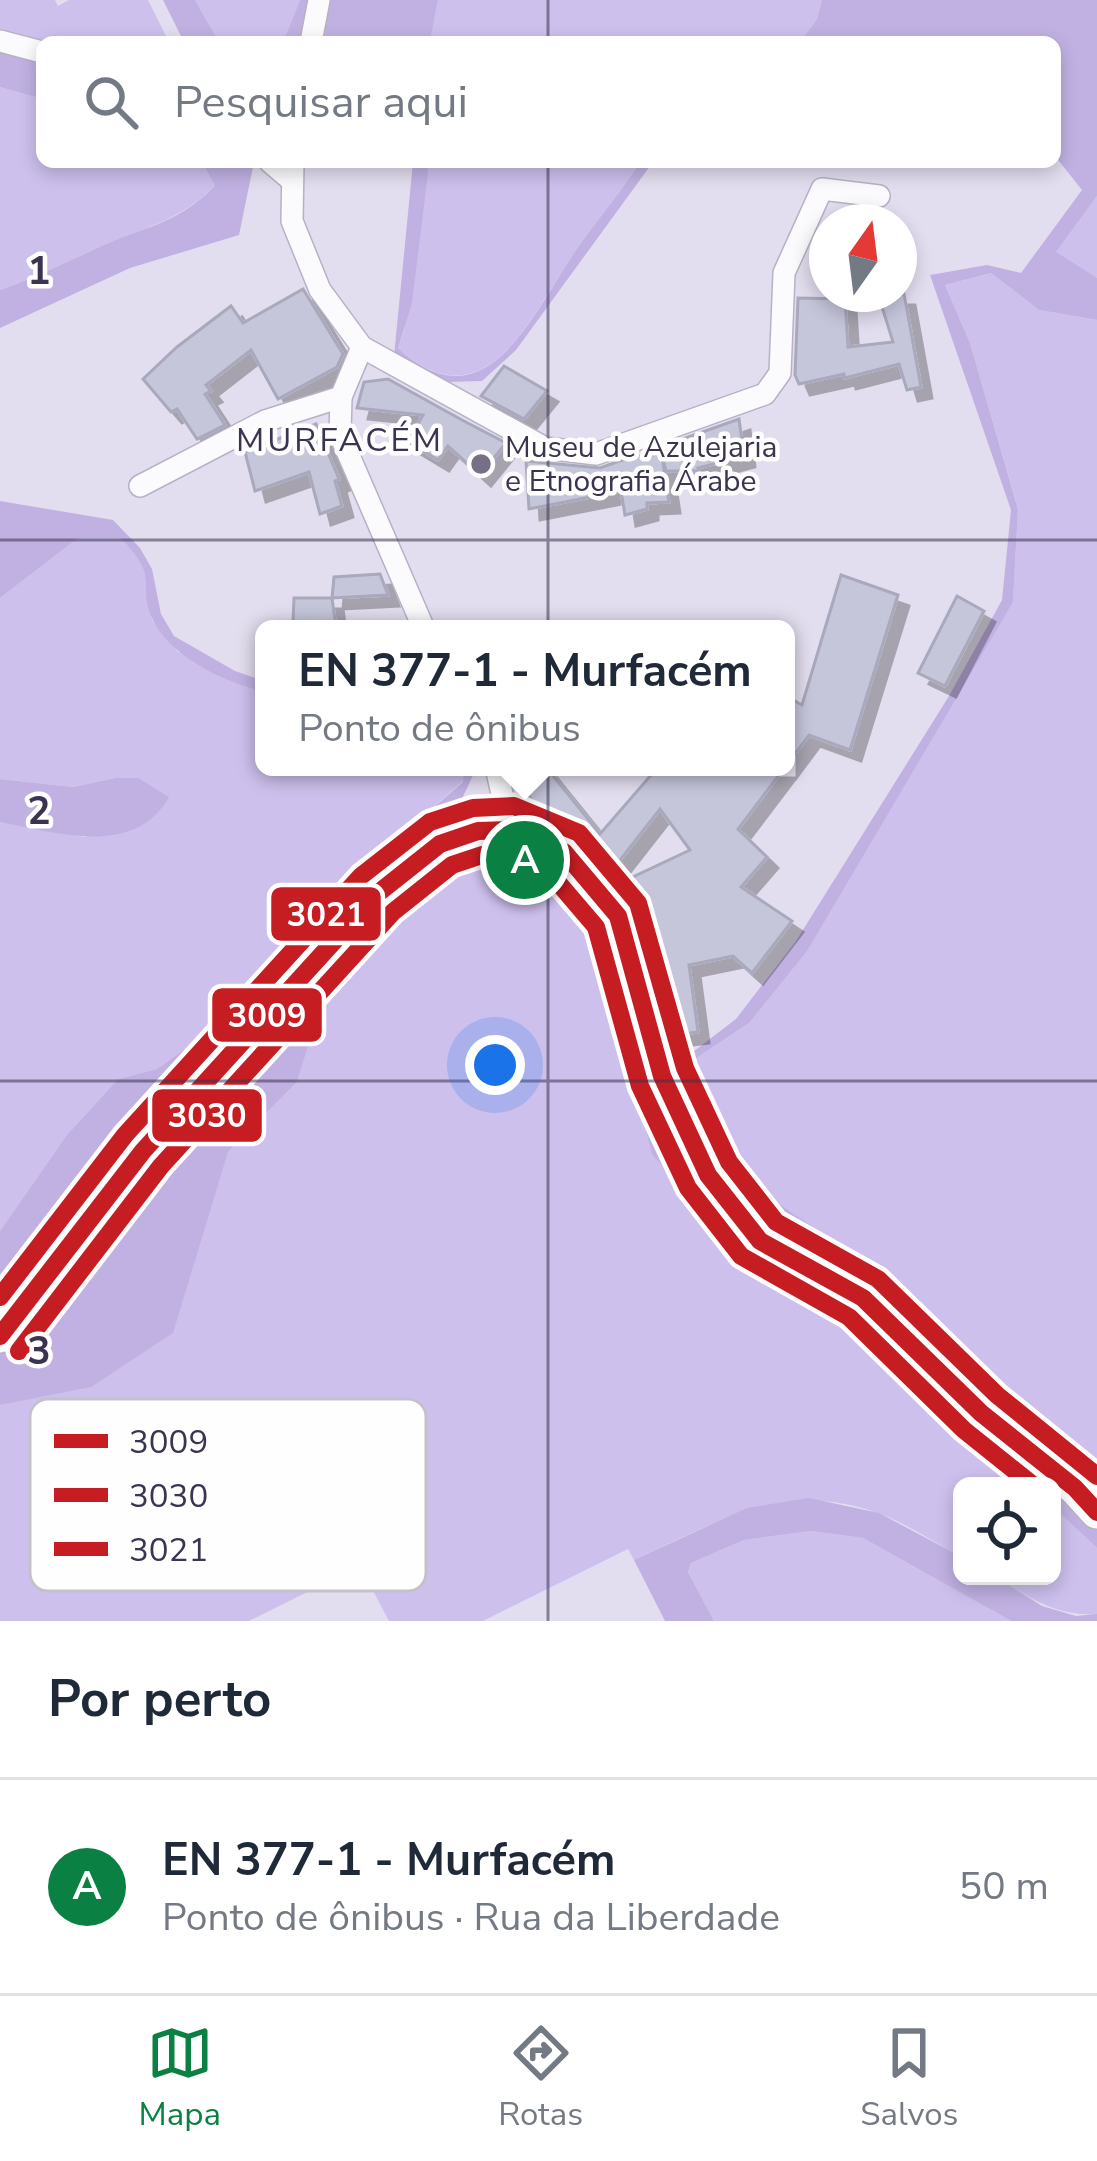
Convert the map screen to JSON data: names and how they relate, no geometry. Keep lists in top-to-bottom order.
{
  "districts": ["MURFACÉM"],
  "places": ["Museu de Azulejaria e Etnografia Árabe"],
  "lines": ["transit line 3021", "transit line 3009", "transit line 3030"],
  "legend": ["3009", "3030", "3021"],
  "north": "top",
  "page": {
    "search": "Pesquisar aqui",
    "popup": ["EN 377-1 - Murfacém", "Ponto de ônibus"],
    "pins": "A",
    "heading": "Por perto",
    "list": [
      {
        "mark": "A",
        "name": "EN 377-1 - Murfacém",
        "note": "Ponto de ônibus · Rua da Liberdade",
        "value": "50 m"
      }
    ],
    "nav": ["Mapa", "Rotas", "Salvos"]
  },
  "grid": {
    "rows": ["1", "2", "3"]
  }
}
